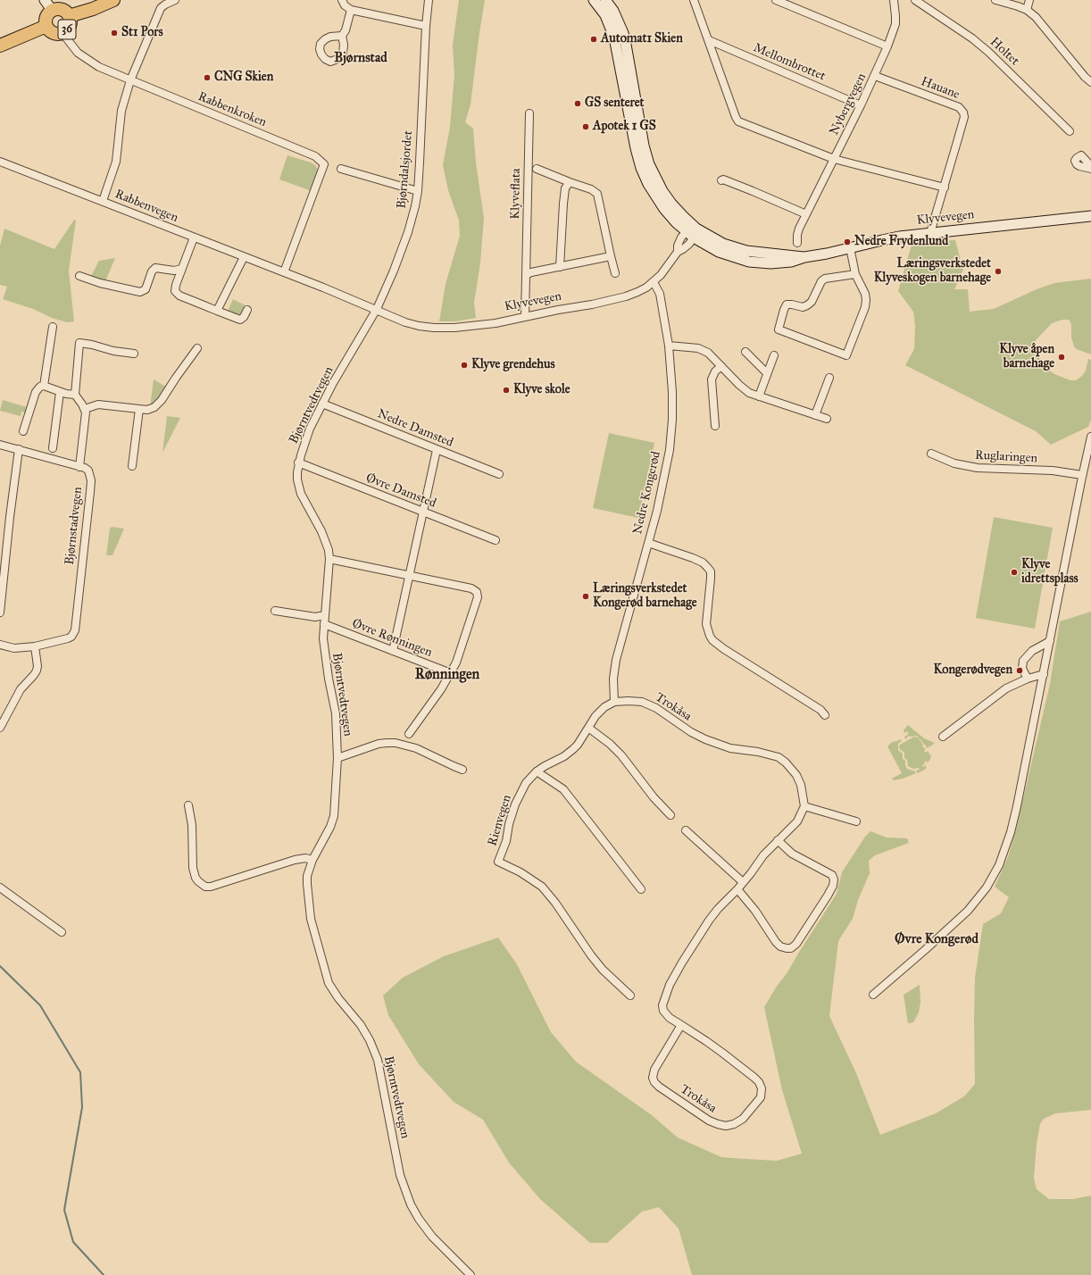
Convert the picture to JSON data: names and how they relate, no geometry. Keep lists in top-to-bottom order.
{
  "streets": {
    "highway": ["36"],
    "main road": ["Klyvevegen"],
    "street": [
      "Holtet",
      "Mellombrottet",
      "Hauane",
      "Nybergvegen",
      "Rabbenkroken",
      "Bjørndalsjordet",
      "Klyveflata",
      "Rabbenvegen",
      "Bjørntvedtvegen",
      "Nedre Damsted",
      "Ruglaringen",
      "Øvre Damsted",
      "Nedre Kongerød",
      "Bjørnstadvegen",
      "Øvre Rønningen",
      "Trokåsa",
      "Rienvegen"
    ]
  },
  "crossings": [
    ["36", "Rabbenkroken"],
    ["Mellombrottet", "Nybergvegen"],
    ["Hauane", "Nybergvegen"],
    ["Hauane", "Klyvevegen"],
    ["Rabbenkroken", "Rabbenvegen"],
    ["Bjørndalsjordet", "Rabbenvegen"],
    ["Bjørndalsjordet", "Klyvevegen"],
    ["Bjørndalsjordet", "Bjørntvedtvegen"],
    ["Klyveflata", "Klyvevegen"],
    ["Rabbenvegen", "Klyvevegen"],
    ["Rabbenvegen", "Bjørntvedtvegen"],
    ["Klyvevegen", "Bjørntvedtvegen"],
    ["Klyvevegen", "Nedre Kongerød"],
    ["Bjørntvedtvegen", "Nedre Damsted"],
    ["Bjørntvedtvegen", "Øvre Damsted"],
    ["Bjørntvedtvegen", "Øvre Rønningen"],
    ["Trokåsa", "Rienvegen"]
  ],
  "districts": ["Bjørnstad", "Rønningen", "Øvre Kongerød"],
  "places": [
    "St1 Pors",
    "Automat1 Skien",
    "CNG Skien",
    "GS senteret",
    "Apotek 1 GS",
    "Nedre Frydenlund",
    "Læringsverkstedet Klyveskogen barnehage",
    "Klyve åpen barnehage",
    "Klyve grendehus",
    "Klyve skole",
    "Klyve idrettsplass",
    "Læringsverkstedet Kongerød barnehage",
    "Kongerødvegen"
  ]
}
